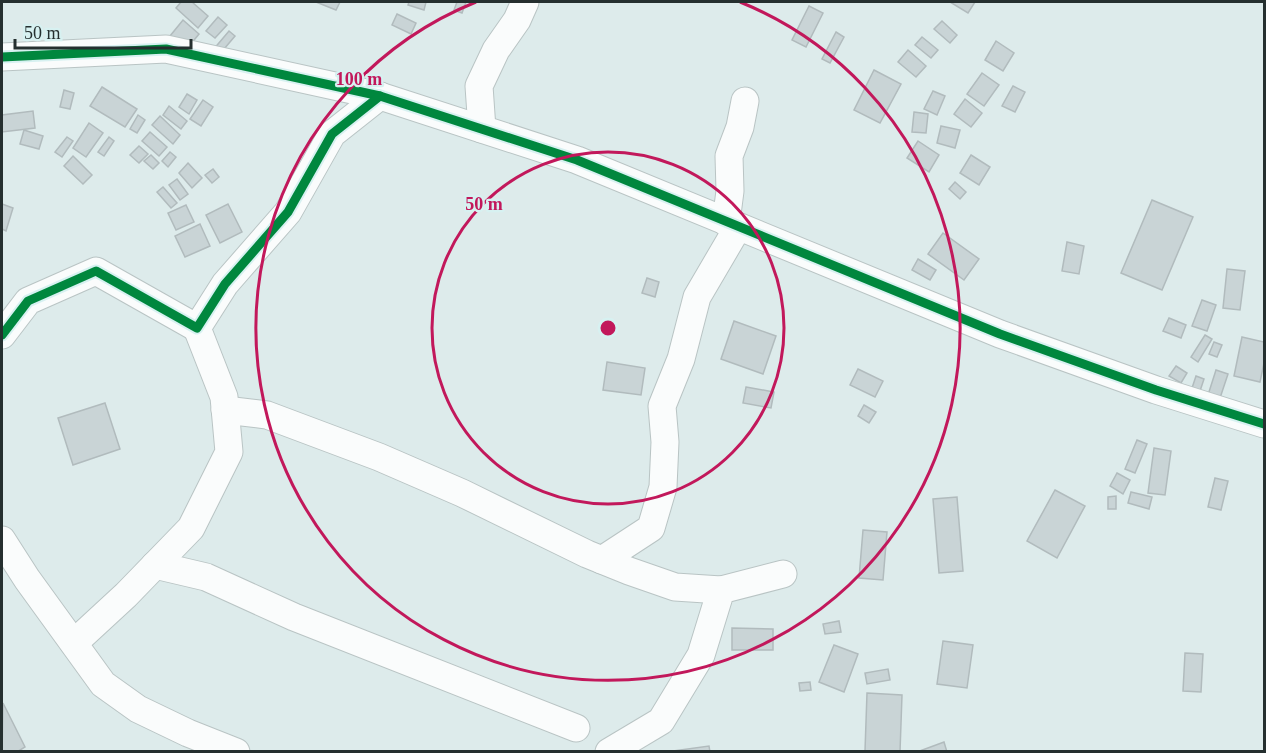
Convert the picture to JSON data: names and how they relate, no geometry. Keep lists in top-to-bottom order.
{
  "scale_bar": "50 m",
  "rings": ["100 m", "50 m"]
}
